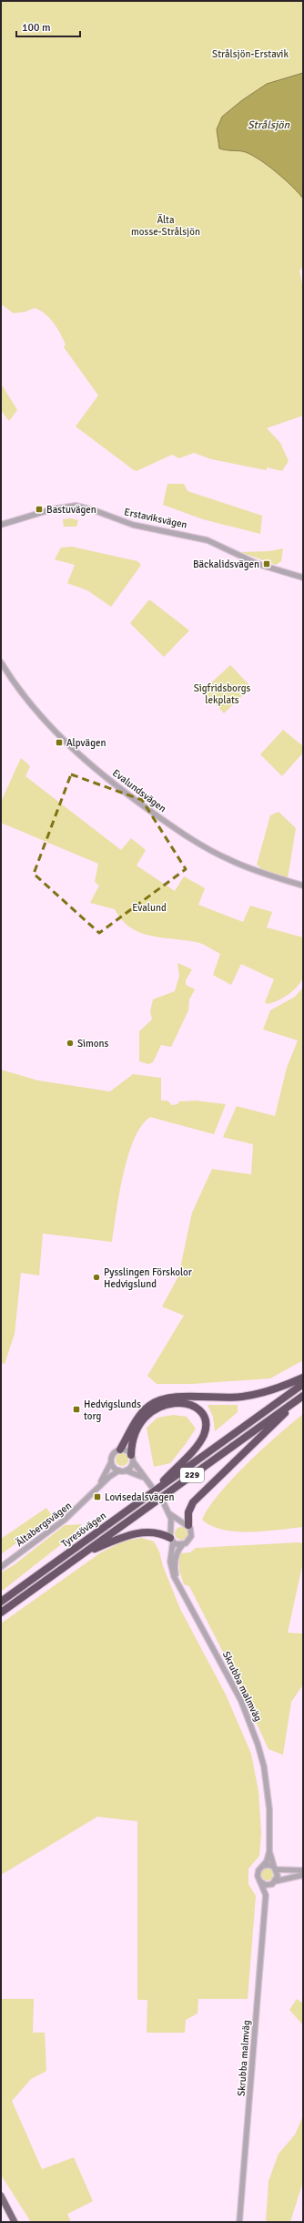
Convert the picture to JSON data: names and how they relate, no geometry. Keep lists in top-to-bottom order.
{
  "streets": {
    "highway": ["229", "Tyresövägen"],
    "street": [
      "Erstaviksvägen",
      "Evalundsvägen",
      "Ältabergsvägen",
      "Skrubba malmväg"
    ]
  },
  "water": ["Strålsjön"],
  "parks": [
    "Strålsjön-Erstavik",
    "Älta mosse-Strålsjön",
    "Sigfridsborgs lekplats",
    "Evalund"
  ],
  "places": {
    "transit": [
      "Bastuvägen",
      "Bäckalidsvägen",
      "Alpvägen",
      "Hedvigslunds torg",
      "Lovisedalsvägen"
    ],
    "other": ["Simons", "Pysslingen Förskolor Hedvigslund"]
  },
  "scale_bar": "100 m"
}
